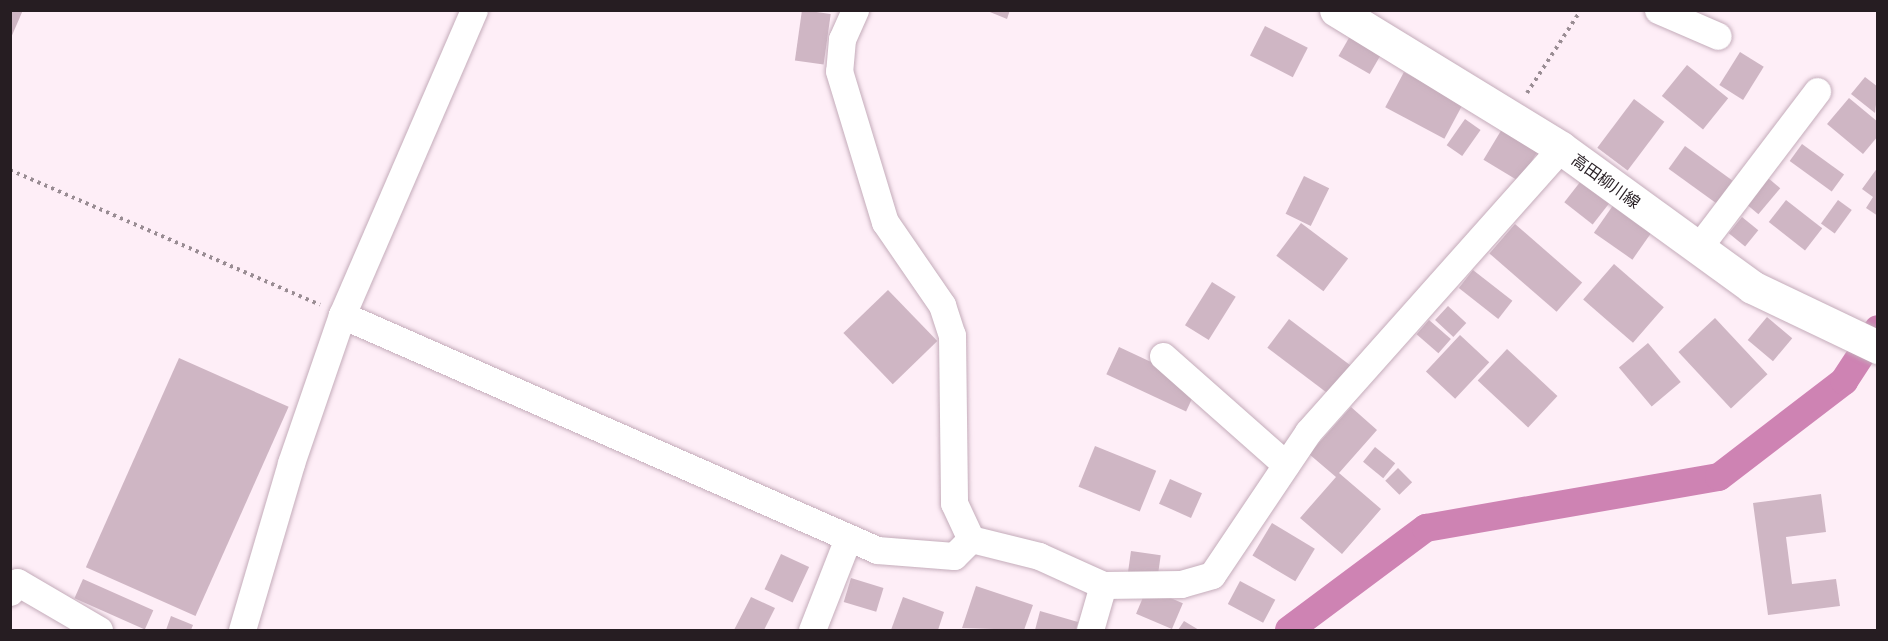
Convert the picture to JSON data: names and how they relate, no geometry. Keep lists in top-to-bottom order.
{
  "streets": {
    "main road": ["高田柳川線"]
  }
}
